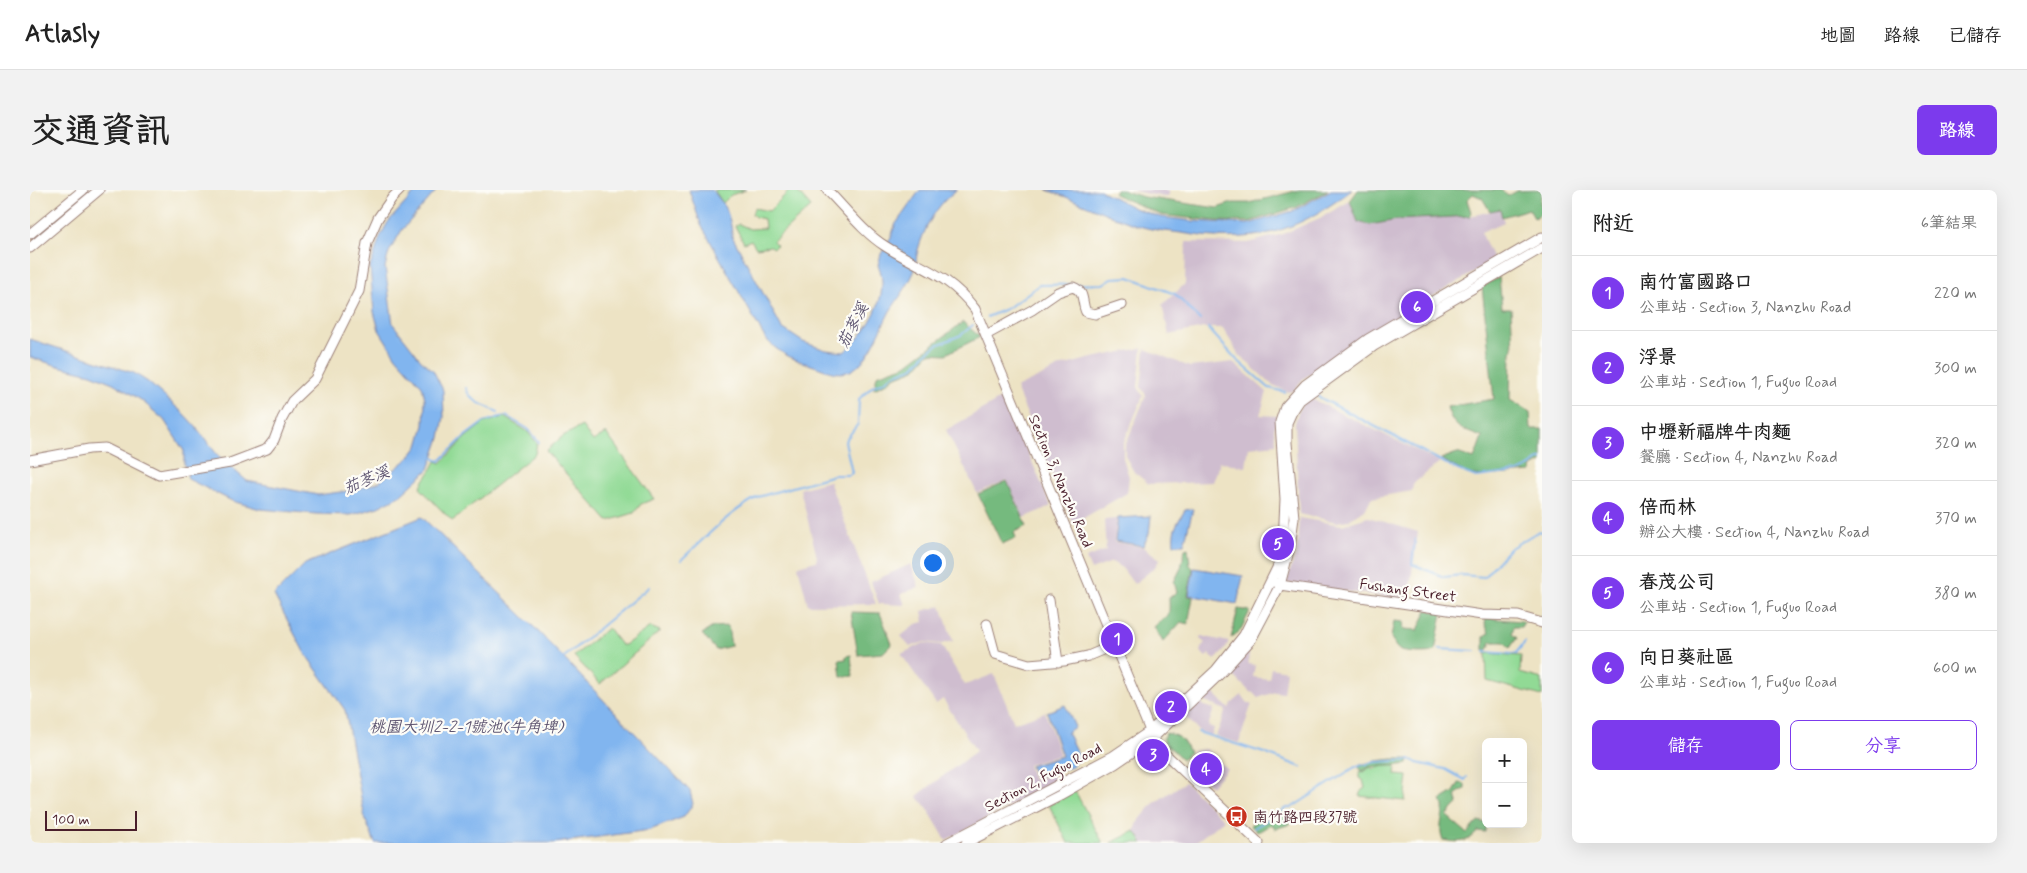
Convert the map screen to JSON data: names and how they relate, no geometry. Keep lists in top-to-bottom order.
{
  "streets": {
    "street": ["Section 3, Nanzhu Road", "Fushang Street", "Section 2, Fuguo Road"]
  },
  "crossings": [
    ["Section 3, Nanzhu Road", "Section 2, Fuguo Road"]
  ],
  "water": ["茄苳溪", "桃園大圳2-2-1號池(牛角埤)"],
  "places": {
    "bus stop": ["南竹路四段37號"]
  },
  "scale_bar": "100 m",
  "page": {
    "header": "Atlasly",
    "nav": ["地圖", "路線", "已儲存"],
    "buttons": [
      "路線",
      ["儲存", "分享"]
    ],
    "title": "交通資訊",
    "heading": ["附近", "6筆結果"],
    "list": [
      {
        "mark": "1",
        "name": "南竹富國路口",
        "note": "公車站 · Section 3, Nanzhu Road",
        "value": "220 m"
      },
      {
        "mark": "2",
        "name": "浮景",
        "note": "公車站 · Section 1, Fuguo Road",
        "value": "300 m"
      },
      {
        "mark": "3",
        "name": "中壢新福牌牛肉麵",
        "note": "餐廳 · Section 4, Nanzhu Road",
        "value": "320 m"
      },
      {
        "mark": "4",
        "name": "倍而林",
        "note": "辦公大樓 · Section 4, Nanzhu Road",
        "value": "370 m"
      },
      {
        "mark": "5",
        "name": "春茂公司",
        "note": "公車站 · Section 1, Fuguo Road",
        "value": "380 m"
      },
      {
        "mark": "6",
        "name": "向日葵社區",
        "note": "公車站 · Section 1, Fuguo Road",
        "value": "600 m"
      }
    ],
    "pins": [
      "6",
      "5",
      "1",
      "2",
      "3",
      "4"
    ],
    "map_buttons": ["+", "−"],
    "scale": "100 m"
  }
}
